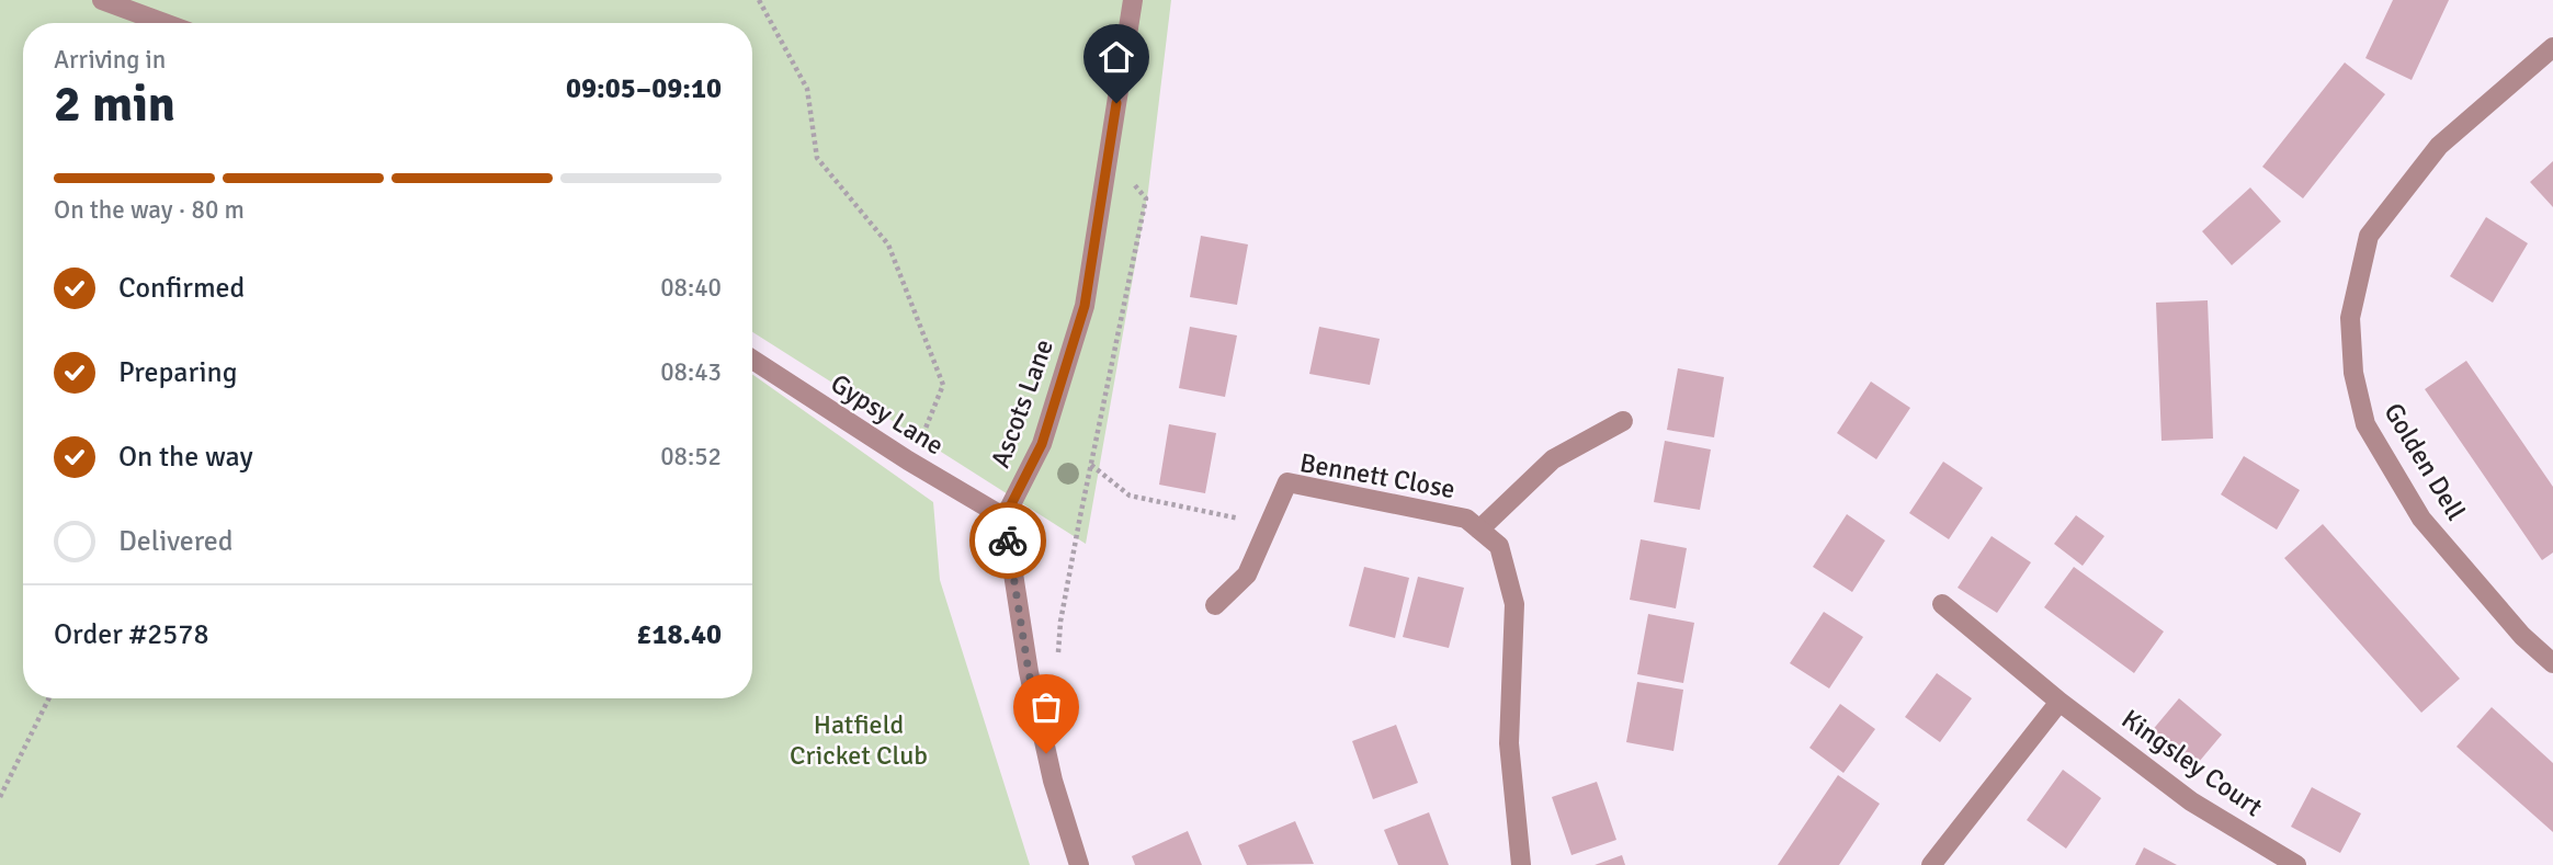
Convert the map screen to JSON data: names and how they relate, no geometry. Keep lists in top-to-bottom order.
{
  "streets": {
    "street": [
      "Ascots Lane",
      "Gypsy Lane",
      "Golden Dell",
      "Bennett Close",
      "Kingsley Court"
    ]
  },
  "crossings": [
    ["Ascots Lane", "Gypsy Lane"]
  ],
  "parks": ["Hatfield Cricket Club"],
  "page": {
    "heading": ["2 min", "Arriving in", "09:05–09:10"],
    "panel": ["Order #2578", "£18.40"],
    "bar": "On the way · 80 m",
    "list": [
      ["Confirmed", "08:40"],
      ["Preparing", "08:43"],
      ["On the way", "08:52"],
      "Delivered"
    ]
  }
}
